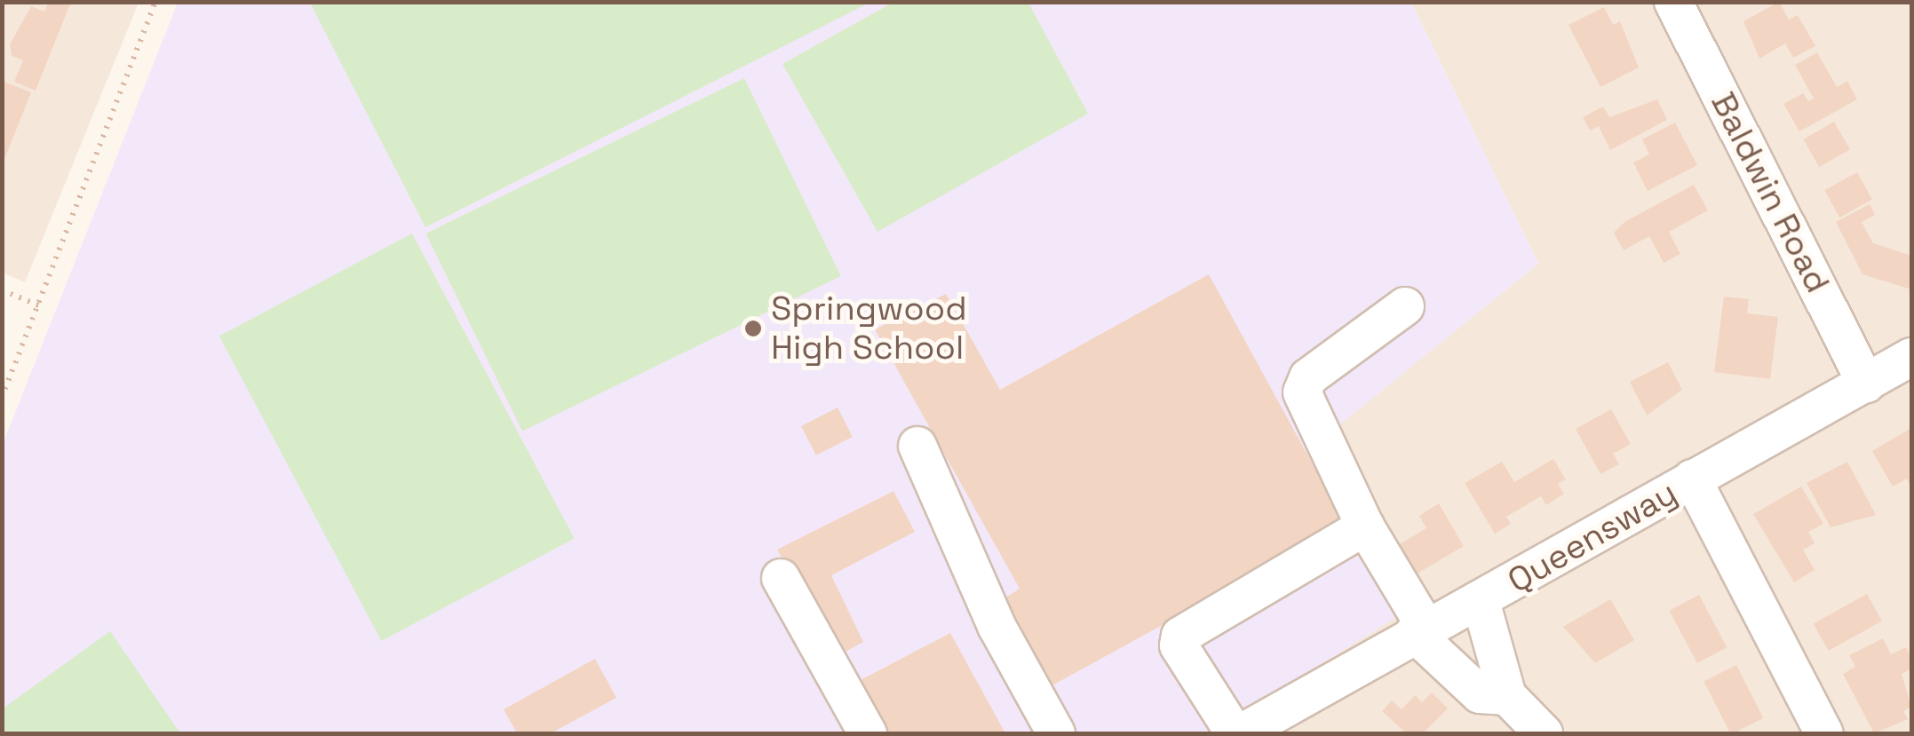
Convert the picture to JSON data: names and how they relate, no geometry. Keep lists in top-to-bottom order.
{
  "streets": {
    "street": ["Baldwin Road", "Queensway"]
  },
  "crossings": [
    ["Baldwin Road", "Queensway"]
  ],
  "places": ["Springwood High School"]
}
